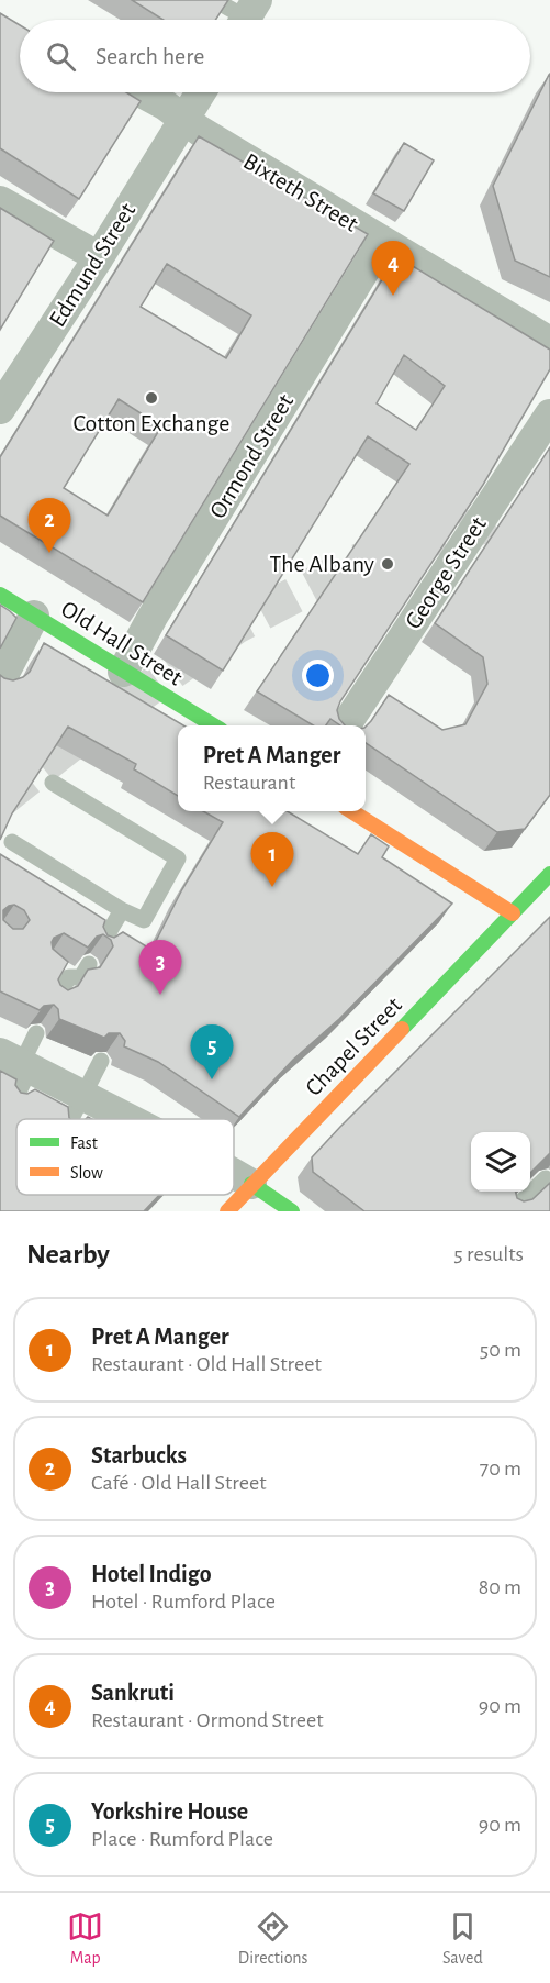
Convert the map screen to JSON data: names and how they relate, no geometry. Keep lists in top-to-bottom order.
{
  "streets": {
    "main road": ["Old Hall Street", "Chapel Street"],
    "street": [
      "Bixteth Street",
      "Edmund Street",
      "Ormond Street",
      "George Street"
    ]
  },
  "crossings": [
    ["Bixteth Street", "Edmund Street"],
    ["Bixteth Street", "Ormond Street"],
    ["Ormond Street", "Old Hall Street"]
  ],
  "places": ["Cotton Exchange", "The Albany"],
  "legend": ["Fast", "Slow"],
  "page": {
    "search": "Search here",
    "pins": [
      "4",
      "2",
      "1",
      "3",
      "5"
    ],
    "popup": ["Pret A Manger", "Restaurant"],
    "heading": ["Nearby", "5 results"],
    "list": [
      {
        "mark": "1",
        "name": "Pret A Manger",
        "note": "Restaurant · Old Hall Street",
        "value": "50 m"
      },
      {
        "mark": "2",
        "name": "Starbucks",
        "note": "Café · Old Hall Street",
        "value": "70 m"
      },
      {
        "mark": "3",
        "name": "Hotel Indigo",
        "note": "Hotel · Rumford Place",
        "value": "80 m"
      },
      {
        "mark": "4",
        "name": "Sankruti",
        "note": "Restaurant · Ormond Street",
        "value": "90 m"
      },
      {
        "mark": "5",
        "name": "Yorkshire House",
        "note": "Place · Rumford Place",
        "value": "90 m"
      }
    ],
    "nav": ["Map", "Directions", "Saved"]
  }
}
